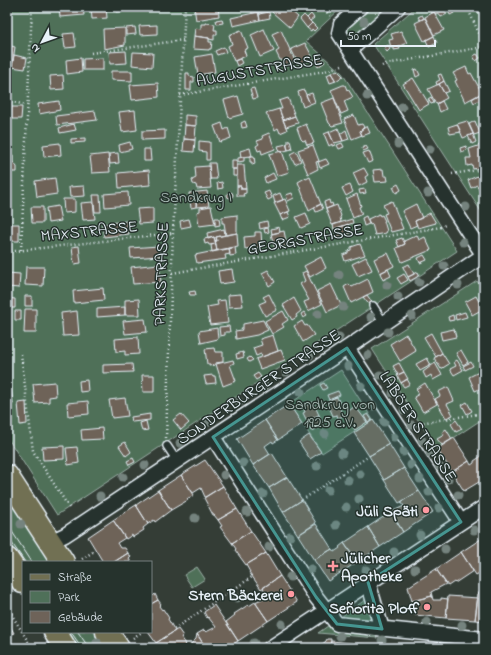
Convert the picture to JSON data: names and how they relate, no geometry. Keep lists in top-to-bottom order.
{
  "streets": {
    "street": ["SONDERBURGER STRASSE", "LABÖER STRASSE"],
    "path": [
      "AUGUSTSTRASSE",
      "MAXSTRASSE",
      "GEORGSTRASSE",
      "PARKSTRASSE"
    ]
  },
  "crossings": [
    ["AUGUSTSTRASSE", "PARKSTRASSE"],
    ["MAXSTRASSE", "PARKSTRASSE"],
    ["GEORGSTRASSE", "PARKSTRASSE"],
    ["SONDERBURGER STRASSE", "LABÖER STRASSE"]
  ],
  "parks": ["Sandkrug I", "Sandkrug von 1925 e.V."],
  "places": {
    "other": ["Jüli Späti", "Stern Bäckerei", "Señorita Ploff"],
    "health": ["Jülicher Apotheke"]
  },
  "legend": ["Straße", "Park", "Gebäude"],
  "scale_bar": "50 m",
  "north": "bottom left"
}
